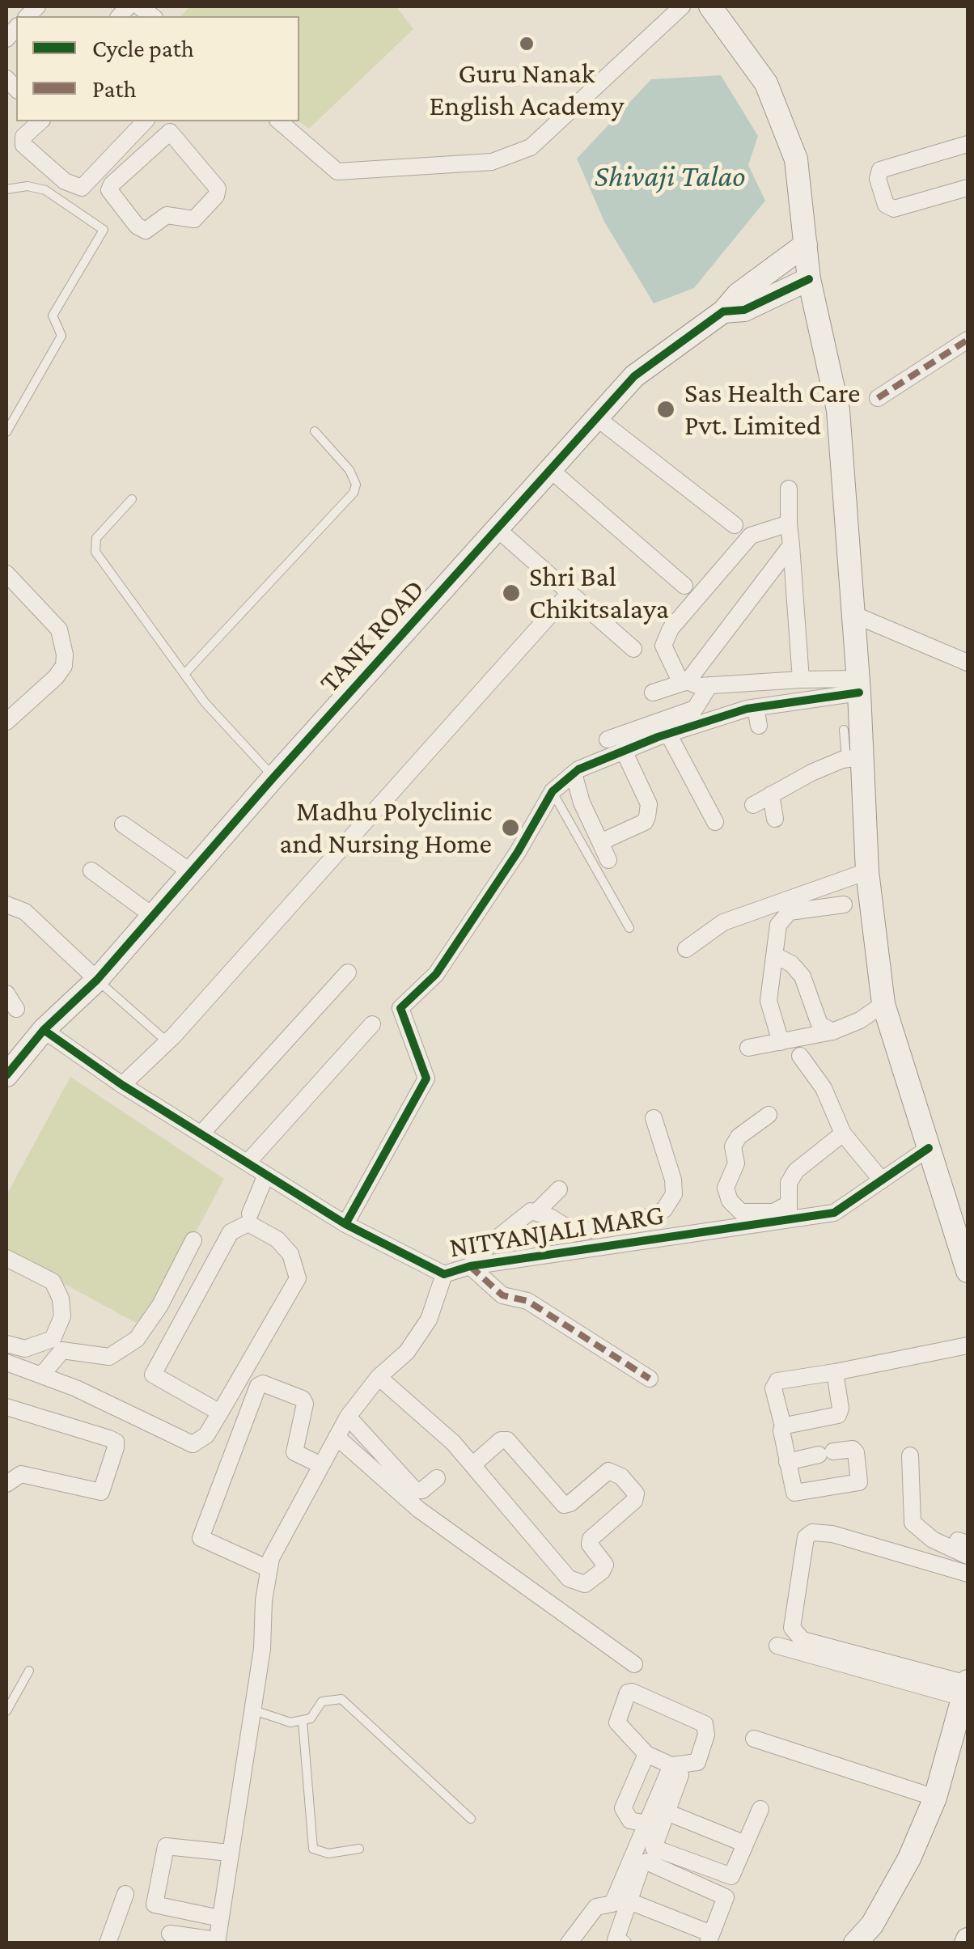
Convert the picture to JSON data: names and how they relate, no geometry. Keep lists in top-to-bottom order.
{
  "streets": {
    "main road": ["TANK ROAD"],
    "street": ["NITYANJALI MARG"]
  },
  "crossings": [
    ["TANK ROAD", "NITYANJALI MARG"]
  ],
  "water": ["Shivaji Talao"],
  "places": [
    "Guru Nanak English Academy",
    "Sas Health Care Pvt. Limited",
    "Shri Bal Chikitsalaya",
    "Madhu Polyclinic and Nursing Home"
  ],
  "legend": ["Cycle path", "Path"]
}
